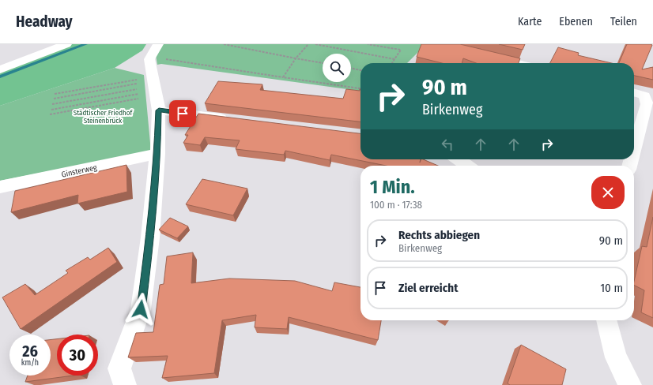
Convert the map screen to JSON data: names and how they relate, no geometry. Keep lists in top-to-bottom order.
{
  "streets": {
    "street": ["Ginsterweg"]
  },
  "parks": ["Städtischer Friedhof Steinenbrück"],
  "page": {
    "header": "Headway",
    "nav": ["Karte", "Ebenen", "Teilen"],
    "turn": ["90 m", "Birkenweg"],
    "heading": ["1 Min.", "100 m · 17:38"],
    "list": [
      {
        "name": "Rechts abbiegen",
        "note": "Birkenweg",
        "value": "90 m"
      },
      {
        "name": "Ziel erreicht",
        "value": "10 m"
      }
    ],
    "speed": "26 km/h",
    "limit": "30"
  }
}
